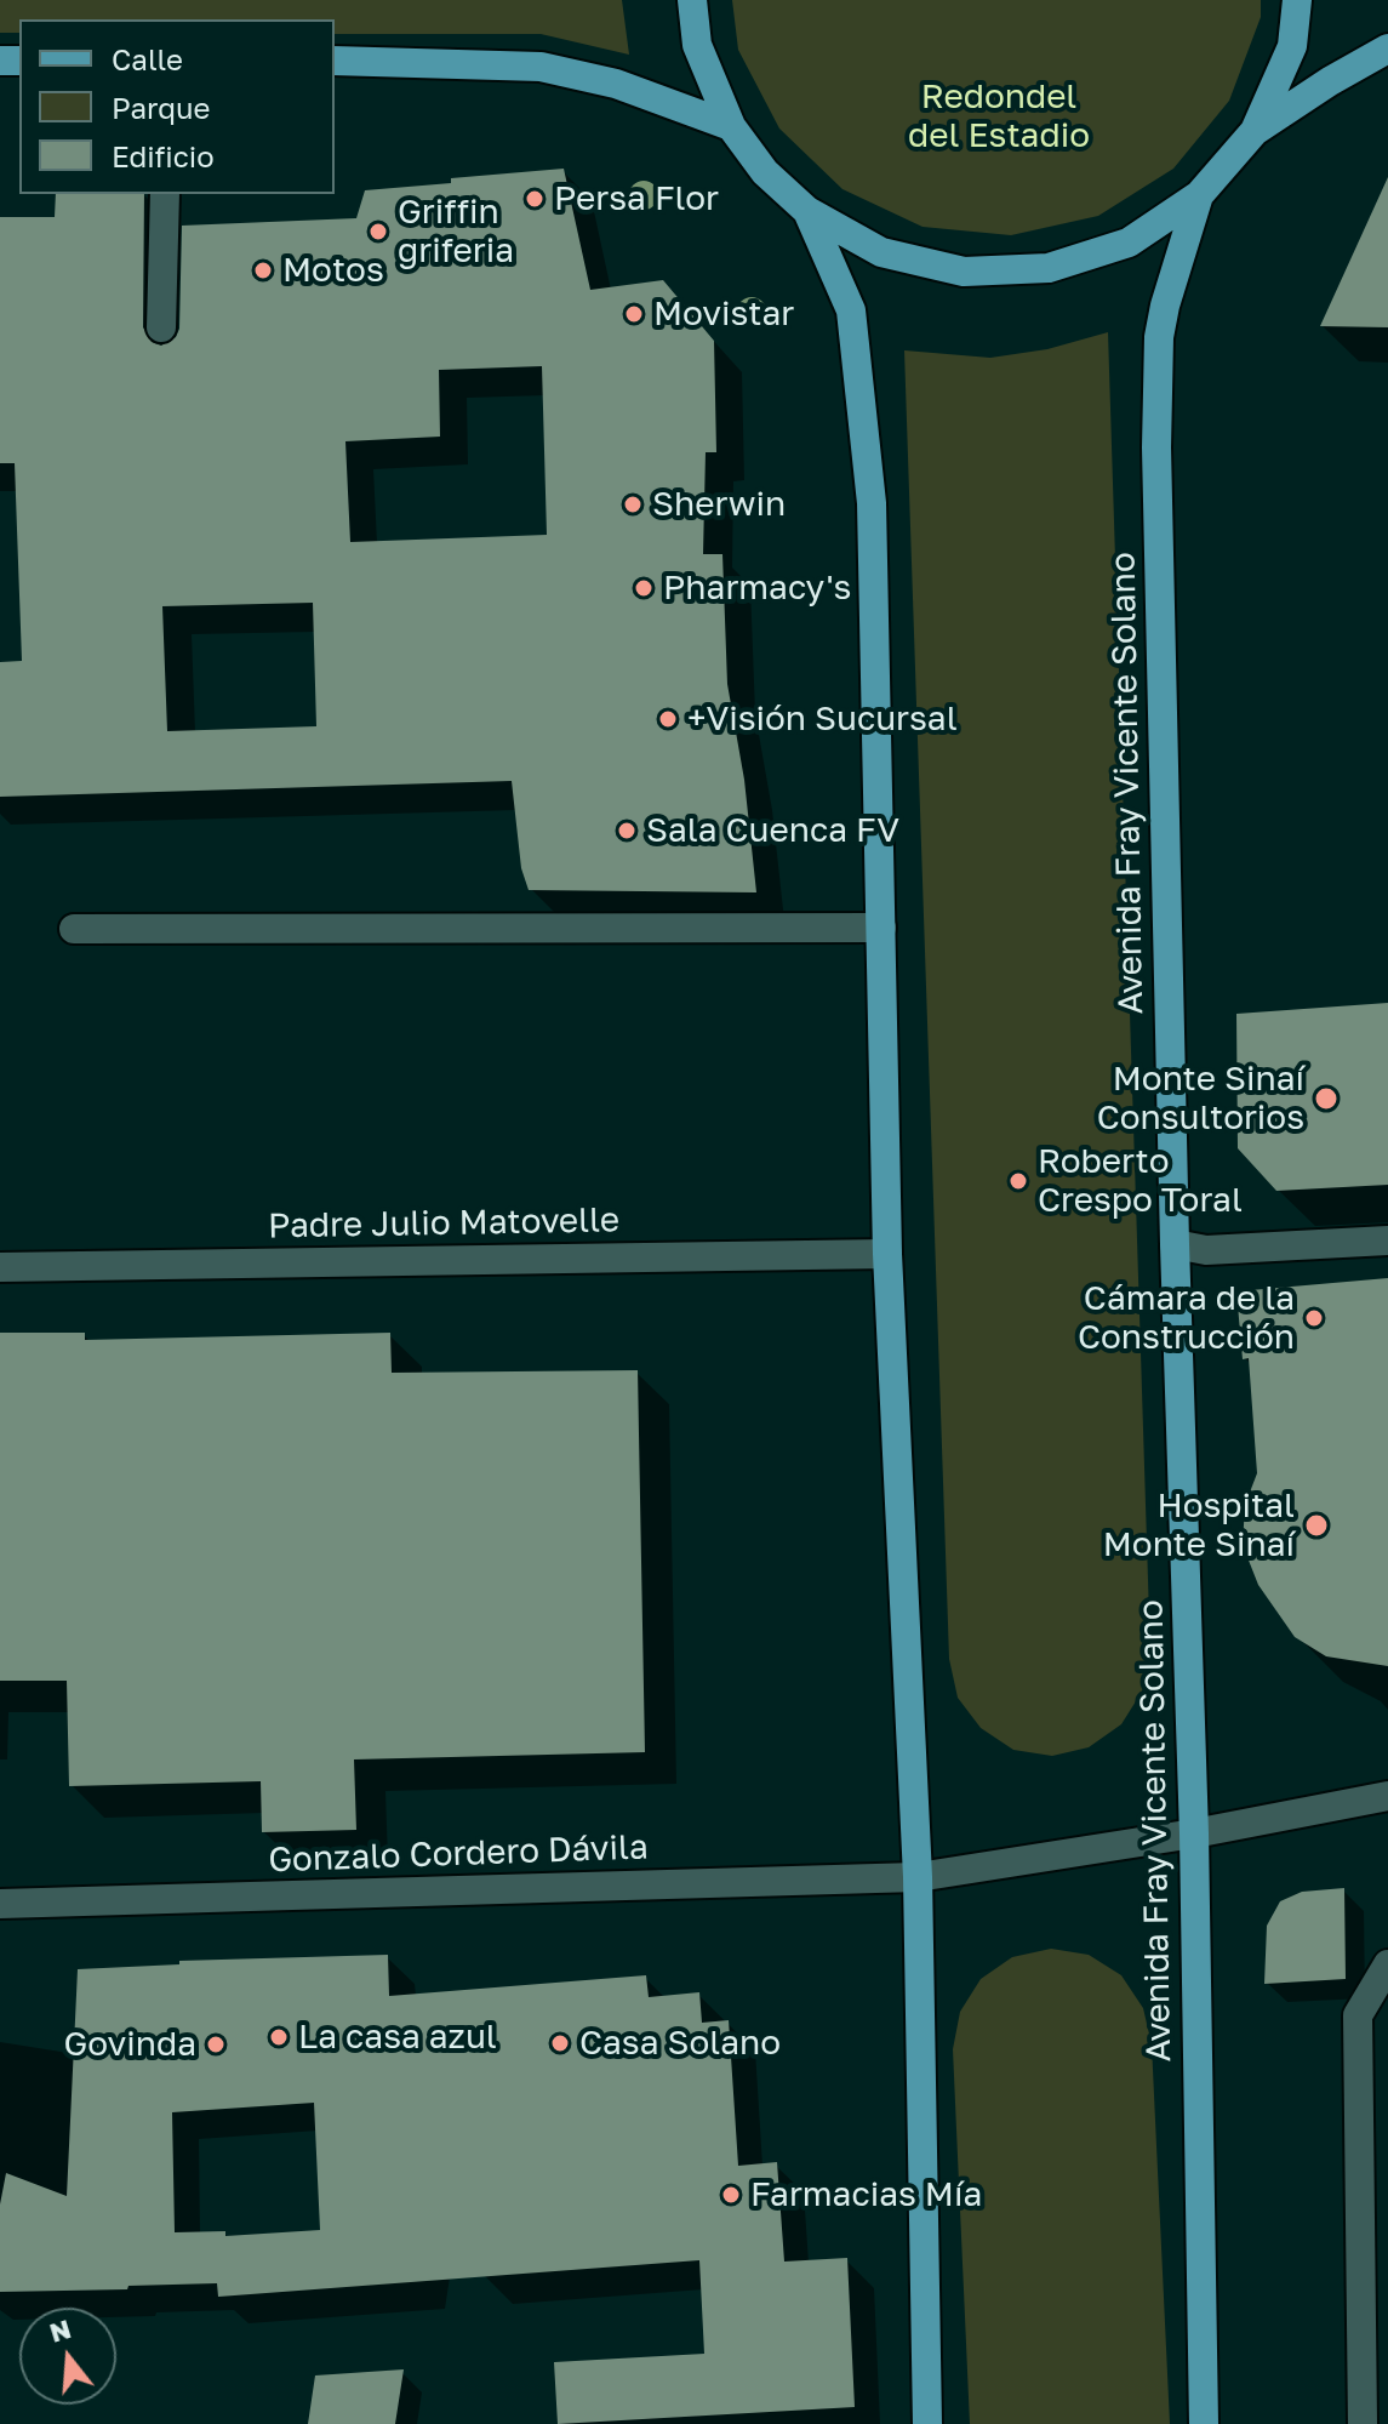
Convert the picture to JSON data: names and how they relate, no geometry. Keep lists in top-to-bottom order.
{
  "streets": {
    "main road": ["Avenida Fray Vicente Solano"],
    "street": ["Padre Julio Matovelle", "Gonzalo Cordero Dávila"]
  },
  "crossings": [
    ["Avenida Fray Vicente Solano", "Gonzalo Cordero Dávila"]
  ],
  "parks": ["Redondel del Estadio"],
  "places": [
    "Persa Flor",
    "Griffin griferia",
    "Motos",
    "Movistar",
    "Sherwin",
    "Pharmacy's",
    "+Visión Sucursal",
    "Sala Cuenca FV",
    "Monte Sinaí Consultorios",
    "Roberto Crespo Toral",
    "Cámara de la Construcción",
    "Hospital Monte Sinaí",
    "La casa azul",
    "Casa Solano",
    "Govinda",
    "Farmacias Mía"
  ],
  "legend": ["Calle", "Parque", "Edificio"],
  "north": "top"
}
